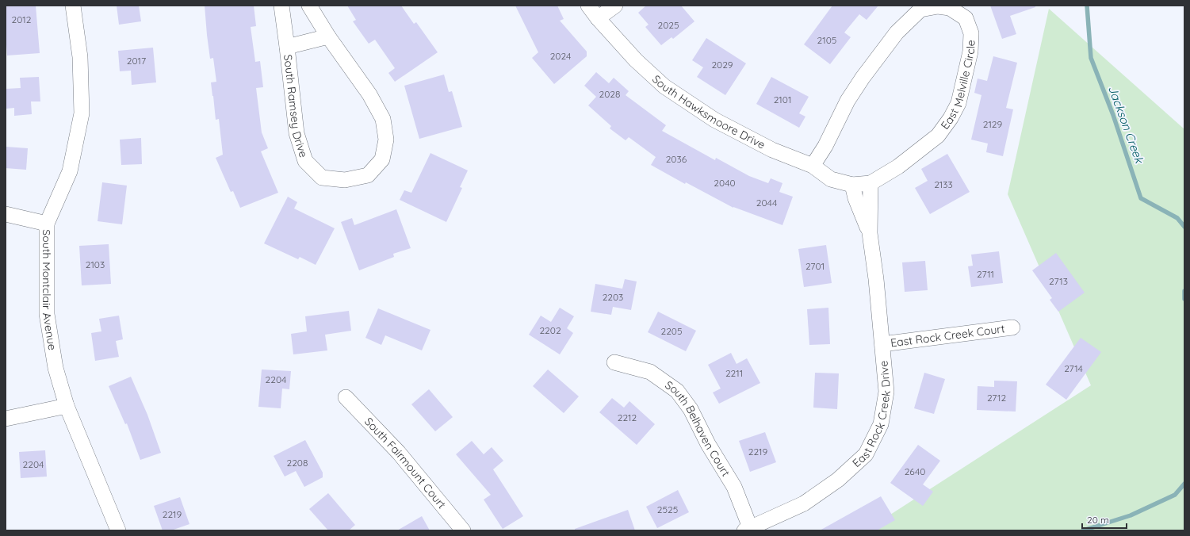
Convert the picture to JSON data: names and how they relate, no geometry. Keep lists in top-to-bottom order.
{
  "streets": {
    "street": [
      "East Melville Circle",
      "South Ramsey Drive",
      "South Hawksmoore Drive",
      "South Montclair Avenue",
      "East Rock Creek Court",
      "East Rock Creek Drive",
      "South Belhaven Court",
      "South Fairmount Court"
    ]
  },
  "crossings": [
    ["East Melville Circle", "South Hawksmoore Drive"],
    ["East Melville Circle", "East Rock Creek Drive"],
    ["South Hawksmoore Drive", "East Rock Creek Drive"],
    ["East Rock Creek Court", "East Rock Creek Drive"],
    ["East Rock Creek Drive", "South Belhaven Court"]
  ],
  "water": ["Jackson Creek"],
  "house_numbers": [
    "2012",
    "2025",
    "2105",
    "2024",
    "2017",
    "2029",
    "2028",
    "2101",
    "2129",
    "2036",
    "2040",
    "2133",
    "2044",
    "2103",
    "2701",
    "2711",
    "2713",
    "2203",
    "2202",
    "2205",
    "2714",
    "2211",
    "2204",
    "2712",
    "2212",
    "2219",
    "2208",
    "2204",
    "2640",
    "2525",
    "2219"
  ],
  "scale_bar": "20 m"
}
